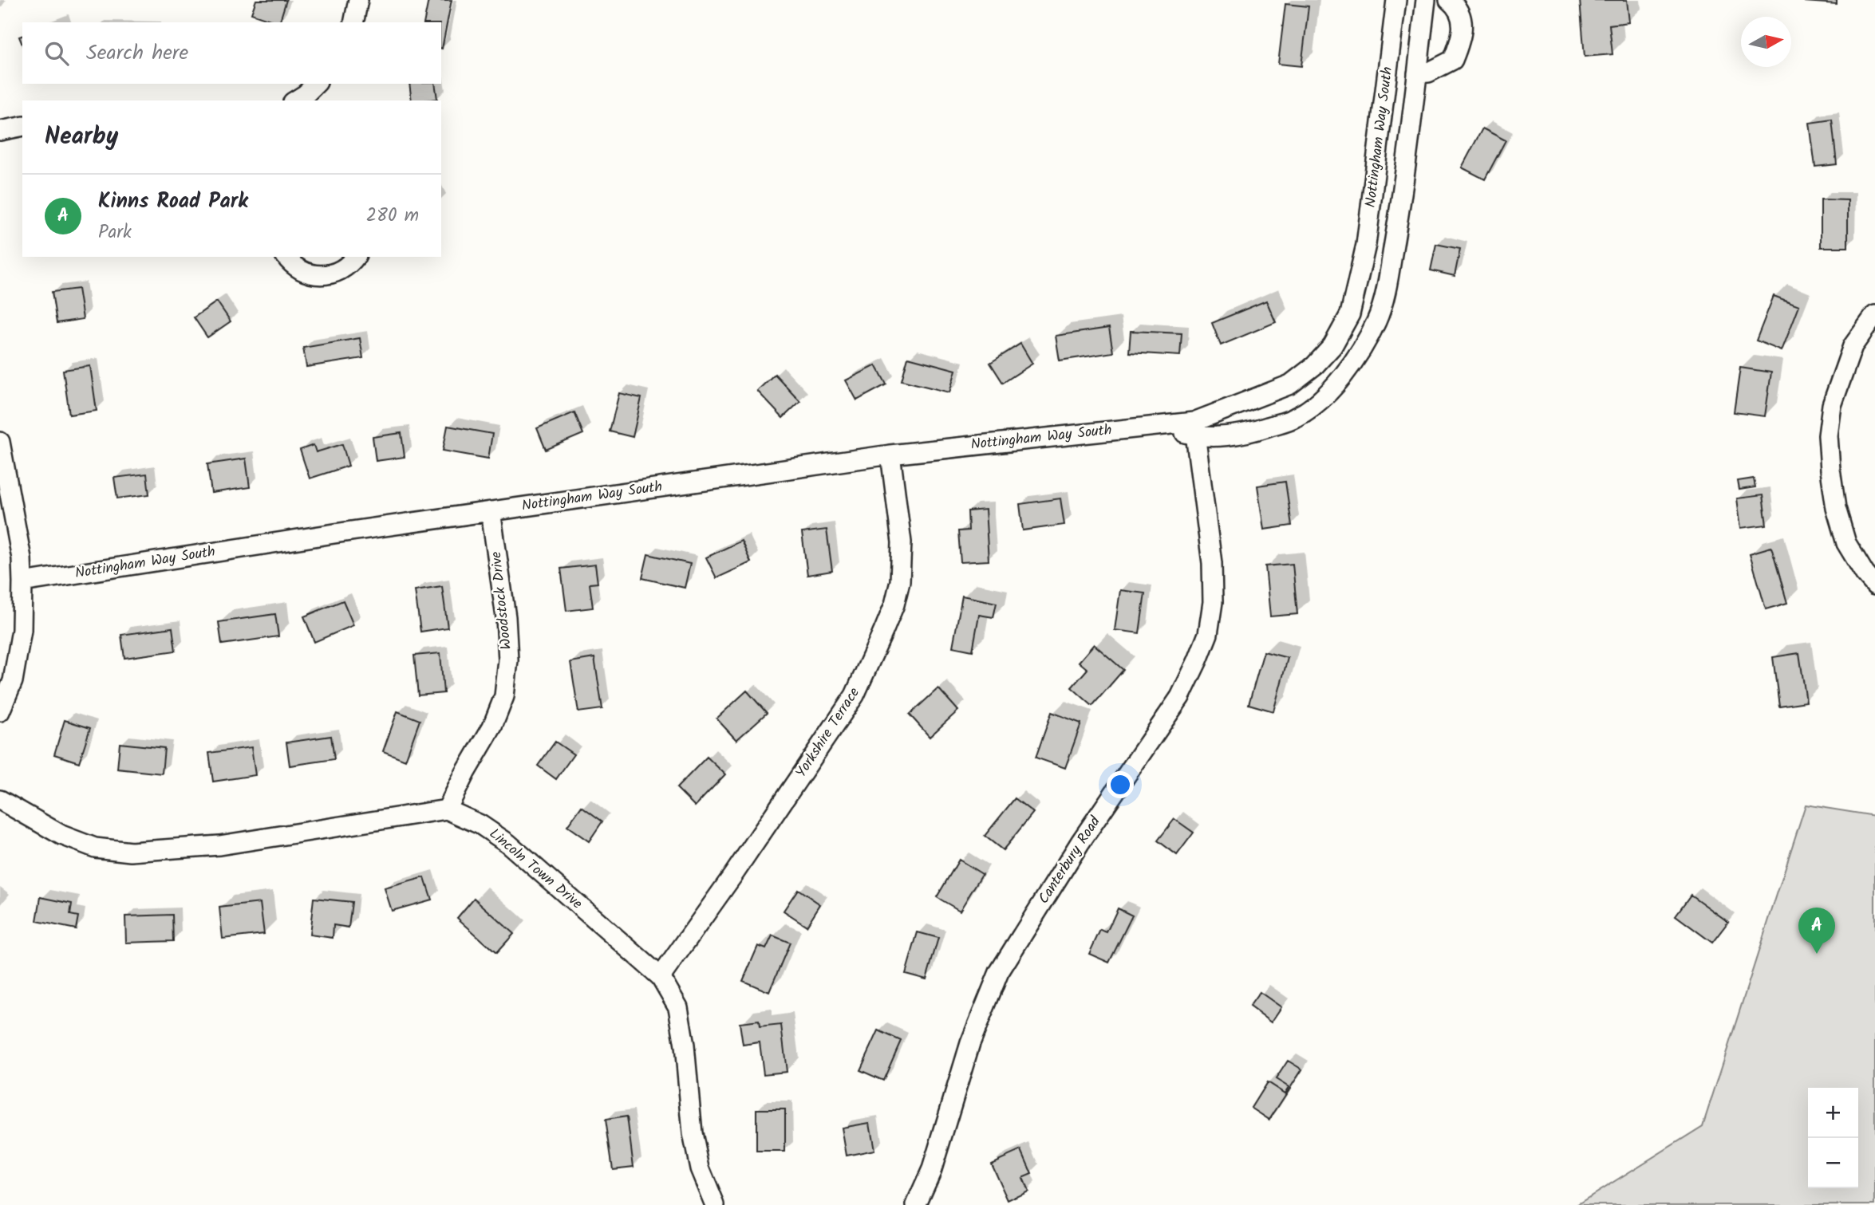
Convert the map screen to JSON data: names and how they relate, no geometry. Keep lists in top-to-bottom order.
{
  "streets": {
    "street": [
      "Nottingham Way South",
      "Woodstock Drive",
      "Yorkshire Terrace",
      "Canterbury Road",
      "Lincoln Town Drive"
    ]
  },
  "crossings": [
    ["Nottingham Way South", "Woodstock Drive"],
    ["Nottingham Way South", "Yorkshire Terrace"],
    ["Nottingham Way South", "Canterbury Road"],
    ["Woodstock Drive", "Lincoln Town Drive"],
    ["Yorkshire Terrace", "Lincoln Town Drive"]
  ],
  "north": "right",
  "page": {
    "search": "Search here",
    "heading": "Nearby",
    "list": [
      {
        "mark": "A",
        "name": "Kinns Road Park",
        "note": "Park",
        "value": "280 m"
      }
    ],
    "pins": "A",
    "map_buttons": ["+", "−"]
  }
}
